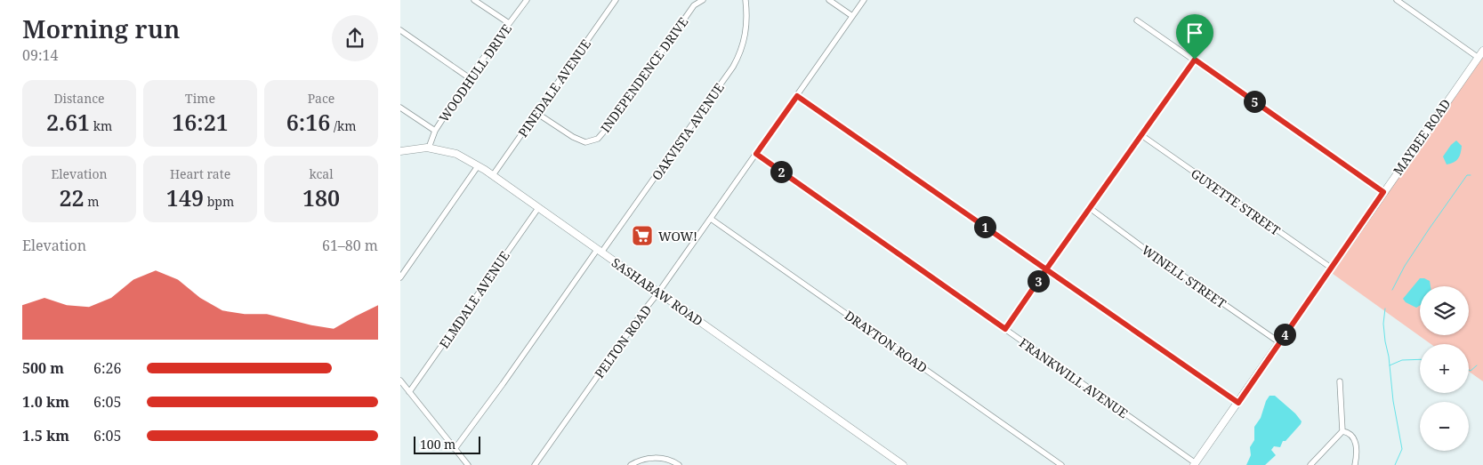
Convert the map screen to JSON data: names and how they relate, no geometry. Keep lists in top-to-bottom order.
{
  "streets": {
    "street": [
      "WOODHULL DRIVE",
      "INDEPENDENCE DRIVE",
      "PINEDALE AVENUE",
      "OAKVISTA AVENUE",
      "MAYBEE ROAD",
      "GUYETTE STREET",
      "WINELL STREET",
      "SASHABAW ROAD",
      "ELMDALE AVENUE",
      "PELTON ROAD",
      "DRAYTON ROAD",
      "FRANKWILL AVENUE"
    ]
  },
  "crossings": [
    ["WOODHULL DRIVE", "SASHABAW ROAD"],
    ["INDEPENDENCE DRIVE", "PINEDALE AVENUE"],
    ["PINEDALE AVENUE", "SASHABAW ROAD"],
    ["OAKVISTA AVENUE", "SASHABAW ROAD"],
    ["MAYBEE ROAD", "GUYETTE STREET"],
    ["MAYBEE ROAD", "WINELL STREET"],
    ["MAYBEE ROAD", "FRANKWILL AVENUE"],
    ["SASHABAW ROAD", "ELMDALE AVENUE"],
    ["SASHABAW ROAD", "PELTON ROAD"],
    ["PELTON ROAD", "DRAYTON ROAD"],
    ["PELTON ROAD", "FRANKWILL AVENUE"]
  ],
  "places": {
    "supermarket": ["WOW!"]
  },
  "scale_bar": "100 m",
  "page": {
    "heading": ["Morning run", "09:14"],
    "stats": [
      ["Distance", "2.61 km"],
      ["Time", "16:21"],
      ["Pace", "6:16 /km"],
      ["Elevation", "22 m"],
      ["Heart rate", "149 bpm"],
      ["kcal", "180"]
    ],
    "pins": [
      "5",
      "2",
      "1",
      "3",
      "4"
    ],
    "chart": ["Elevation", "61–80 m"],
    "map_buttons": ["+", "−"],
    "list": [
      {
        "name": "500 m",
        "note": "6:26"
      },
      {
        "name": "1.0 km",
        "note": "6:05"
      },
      {
        "name": "1.5 km",
        "note": "6:05"
      }
    ],
    "scale": "100 m"
  }
}
